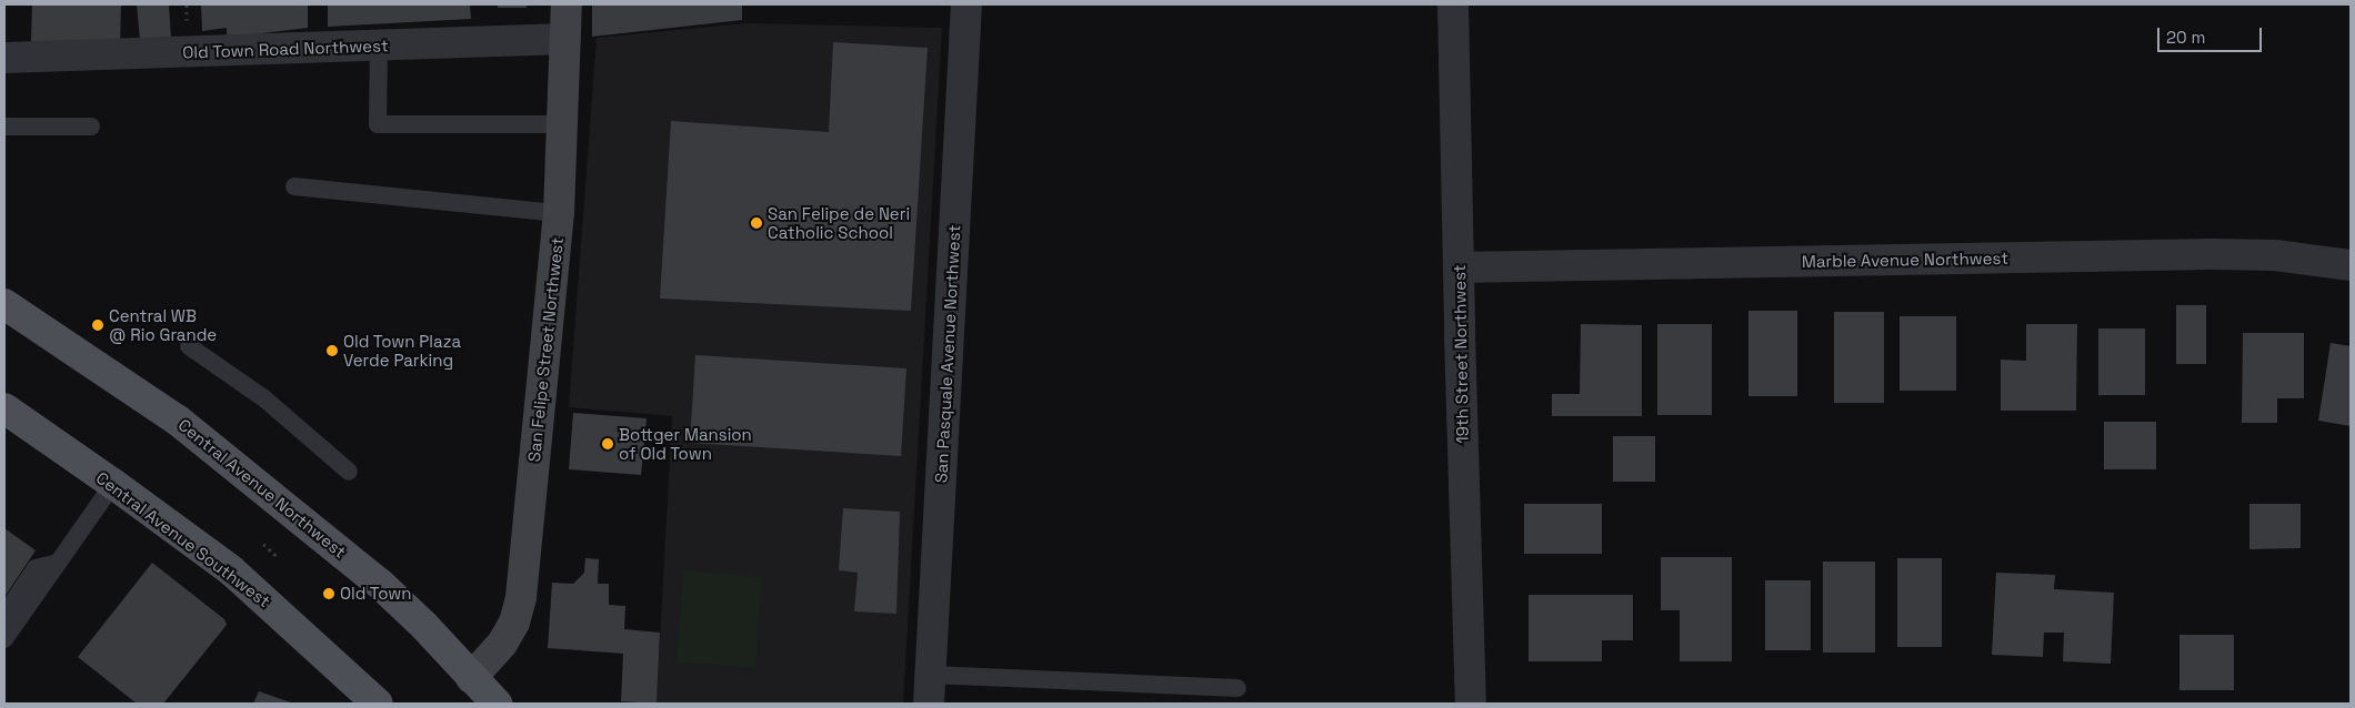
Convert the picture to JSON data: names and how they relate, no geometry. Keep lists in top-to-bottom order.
{
  "streets": {
    "main road": ["Central Avenue Northwest", "Central Avenue Southwest"],
    "street": [
      "Old Town Road Northwest",
      "Marble Avenue Northwest",
      "San Felipe Street Northwest",
      "San Pasquale Avenue Northwest",
      "19th Street Northwest"
    ]
  },
  "crossings": [
    ["Old Town Road Northwest", "San Felipe Street Northwest"],
    ["Marble Avenue Northwest", "19th Street Northwest"],
    ["San Felipe Street Northwest", "Central Avenue Northwest"]
  ],
  "places": [
    "San Felipe de Neri Catholic School",
    "Central WB @ Rio Grande",
    "Old Town Plaza Verde Parking",
    "Bottger Mansion of Old Town",
    "Old Town"
  ],
  "scale_bar": "20 m"
}
